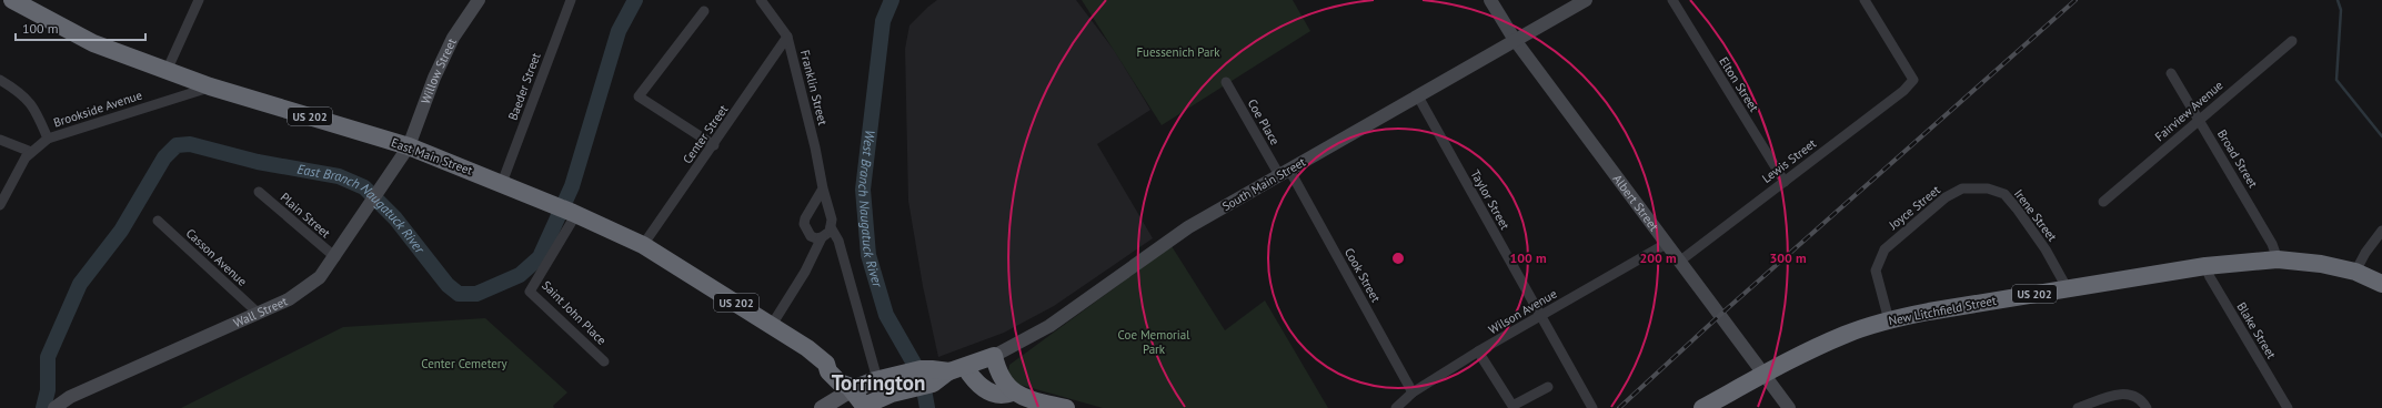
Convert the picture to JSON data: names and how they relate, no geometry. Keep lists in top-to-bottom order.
{
  "streets": {
    "highway": [
      "US 202",
      "East Main Street",
      "South Main Street",
      "New Litchfield Street"
    ],
    "main road": ["Willow Street", "Albert Street", "Wall Street"],
    "street": [
      "Elton Street",
      "Baeder Street",
      "Franklin Street",
      "Brookside Avenue",
      "Fairview Avenue",
      "Coe Place",
      "Center Street",
      "Broad Street",
      "Lewis Street",
      "Taylor Street",
      "Joyce Street",
      "Plain Street",
      "Irene Street",
      "Casson Avenue",
      "Cook Street",
      "Wilson Avenue",
      "Saint John Place",
      "Blake Street"
    ]
  },
  "crossings": [
    ["Willow Street", "East Main Street"],
    ["Willow Street", "Wall Street"],
    ["Elton Street", "Lewis Street"],
    ["Baeder Street", "East Main Street"],
    ["Franklin Street", "US 202"],
    ["Franklin Street", "Center Street"],
    ["Franklin Street", "East Main Street"],
    ["Franklin Street", "South Main Street"],
    ["Brookside Avenue", "East Main Street"],
    ["Fairview Avenue", "Broad Street"],
    ["US 202", "East Main Street"],
    ["US 202", "South Main Street"],
    ["Coe Place", "South Main Street"],
    ["Coe Place", "Cook Street"],
    ["Center Street", "East Main Street"],
    ["East Main Street", "South Main Street"],
    ["East Main Street", "Wall Street"],
    ["East Main Street", "Saint John Place"],
    ["Broad Street", "New Litchfield Street"],
    ["Lewis Street", "Albert Street"],
    ["South Main Street", "Taylor Street"],
    ["South Main Street", "Albert Street"],
    ["South Main Street", "Cook Street"],
    ["Taylor Street", "Wilson Avenue"],
    ["Albert Street", "New Litchfield Street"],
    ["Albert Street", "Wilson Avenue"],
    ["Joyce Street", "Irene Street"],
    ["Joyce Street", "New Litchfield Street"],
    ["Plain Street", "Wall Street"],
    ["Irene Street", "New Litchfield Street"],
    ["Casson Avenue", "Wall Street"],
    ["Cook Street", "Wilson Avenue"],
    ["New Litchfield Street", "Blake Street"]
  ],
  "districts": ["Torrington"],
  "water": ["West Branch Naugatuck River", "East Branch Naugatuck River"],
  "parks": ["Fuessenich Park", "Coe Memorial Park", "Center Cemetery"],
  "scale_bar": "100 m",
  "rings": ["100 m", "200 m", "300 m"]
}
